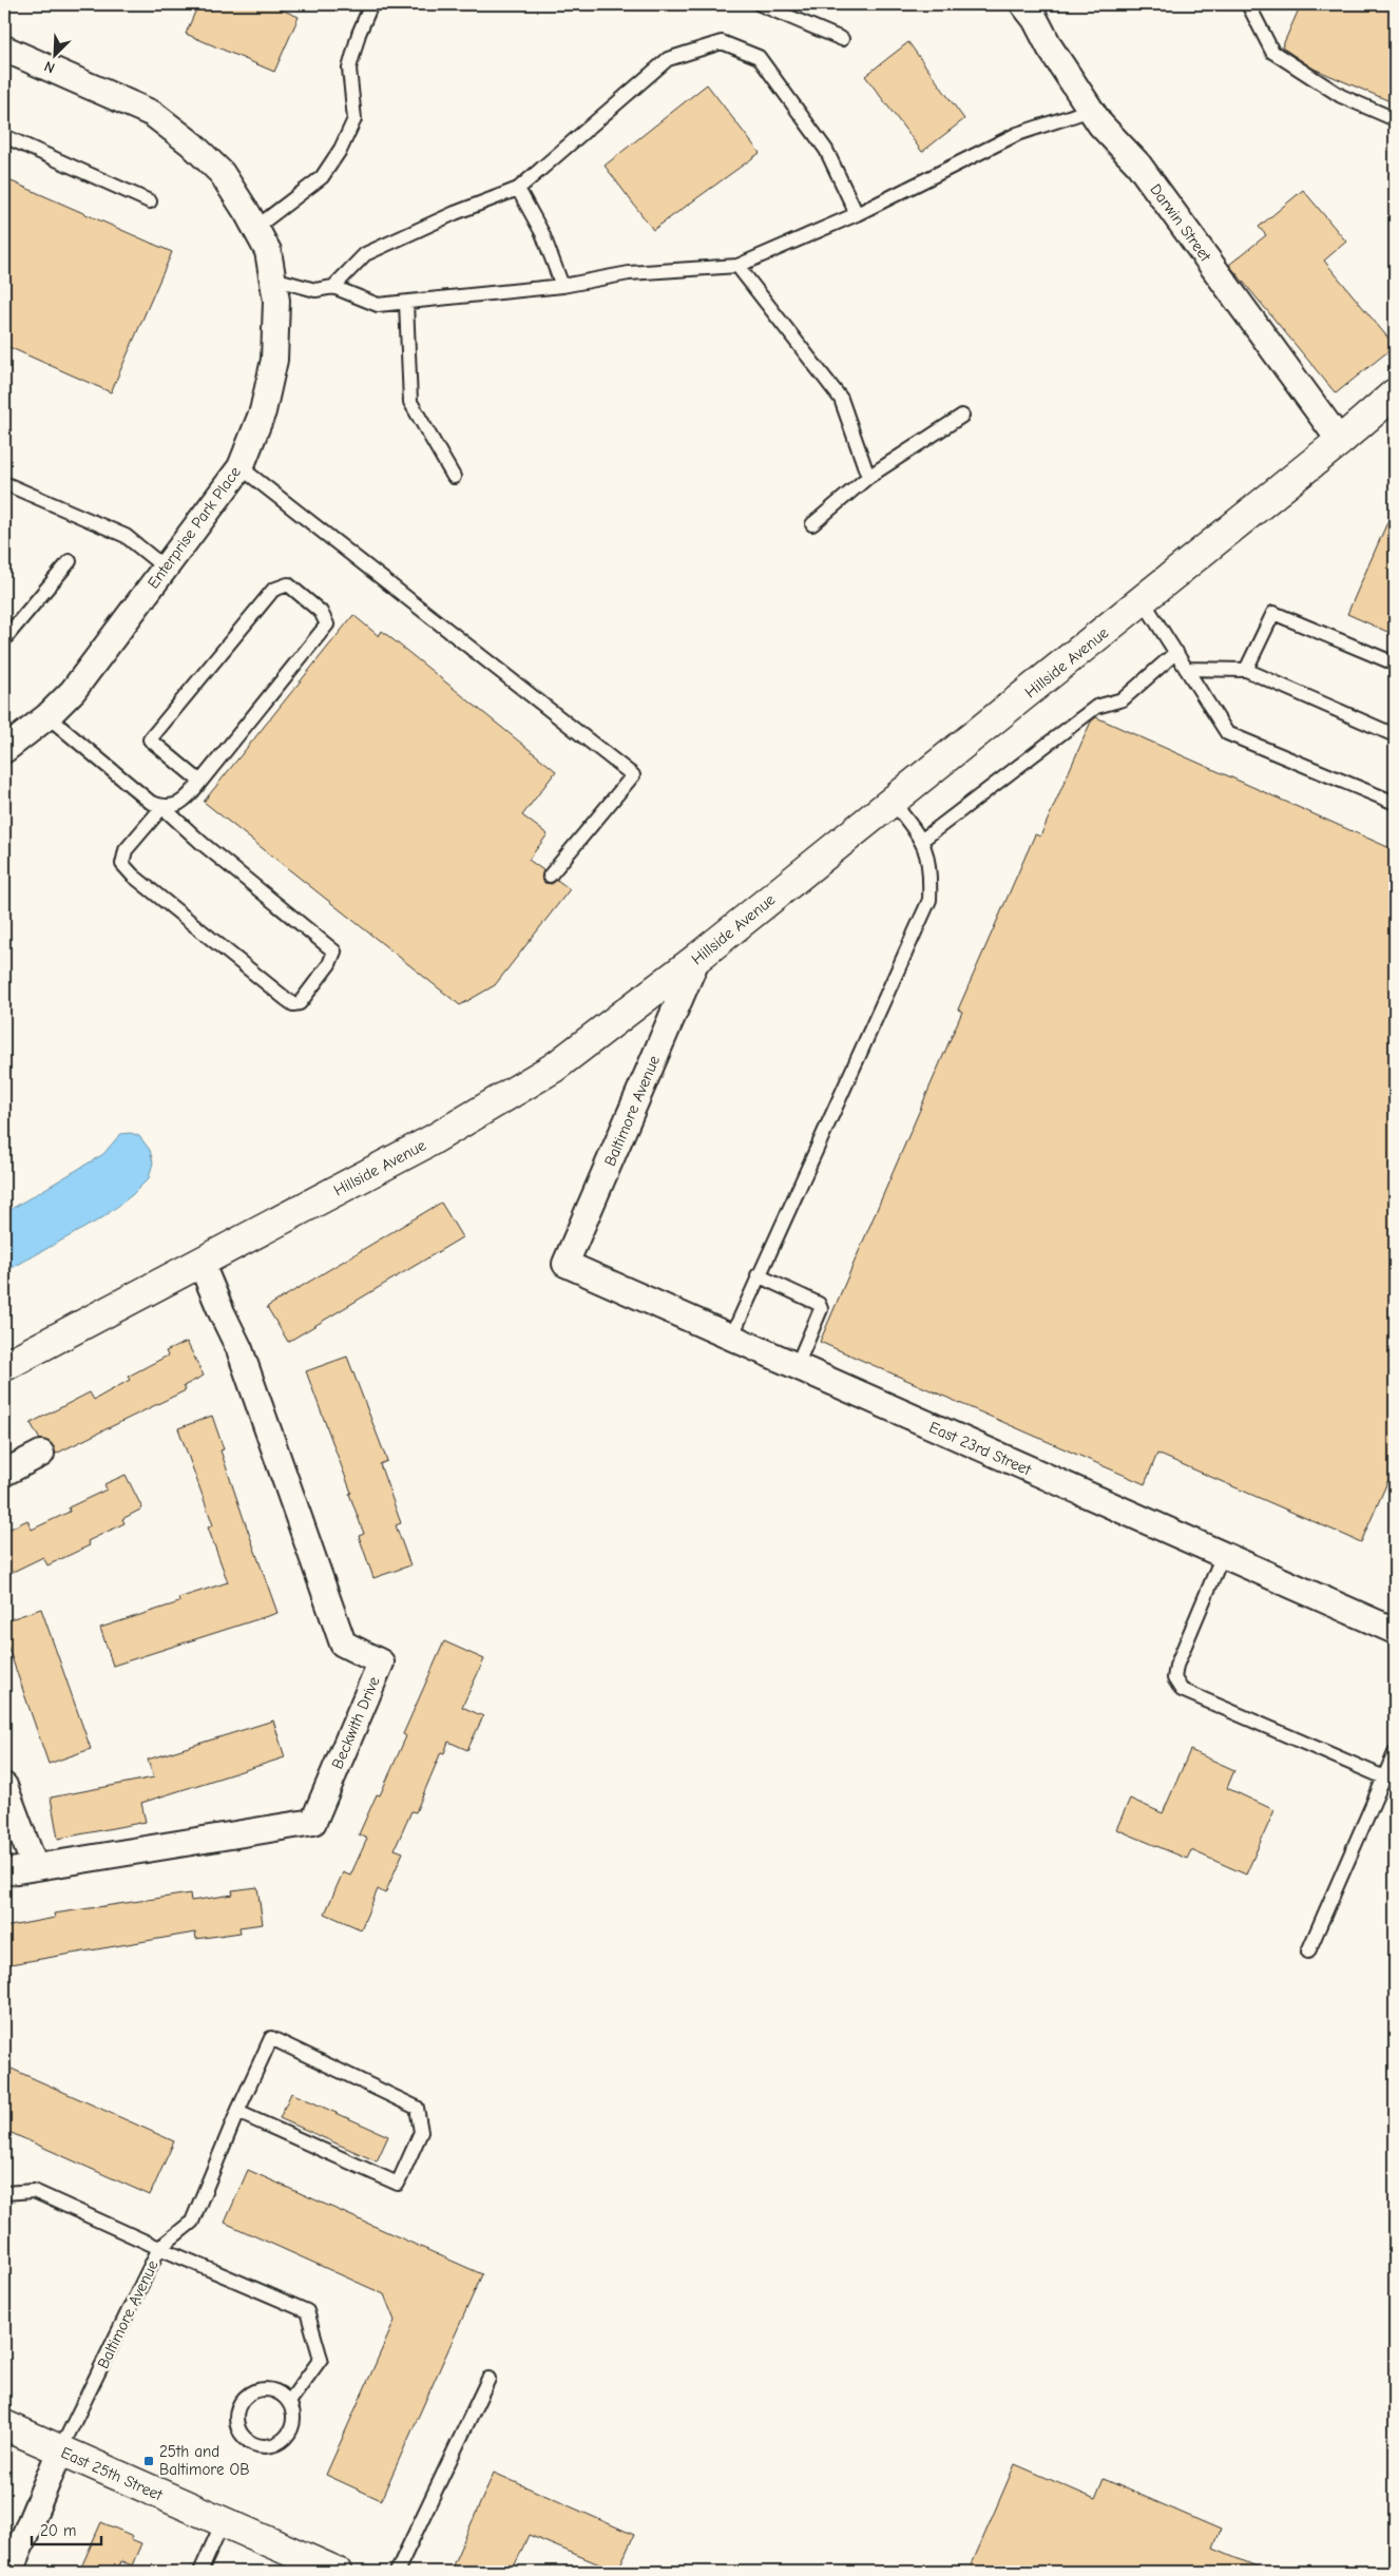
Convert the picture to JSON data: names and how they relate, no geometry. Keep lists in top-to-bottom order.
{
  "streets": {
    "street": [
      "Darwin Street",
      "Enterprise Park Place",
      "Hillside Avenue",
      "Baltimore Avenue",
      "East 23rd Street",
      "Beckwith Drive",
      "East 25th Street"
    ]
  },
  "crossings": [
    ["Darwin Street", "Hillside Avenue"],
    ["Hillside Avenue", "Baltimore Avenue"],
    ["Hillside Avenue", "Beckwith Drive"],
    ["Baltimore Avenue", "East 23rd Street"],
    ["Baltimore Avenue", "East 25th Street"]
  ],
  "places": {
    "transit": ["25th and Baltimore OB"]
  },
  "scale_bar": "20 m",
  "north": "bottom left"
}
